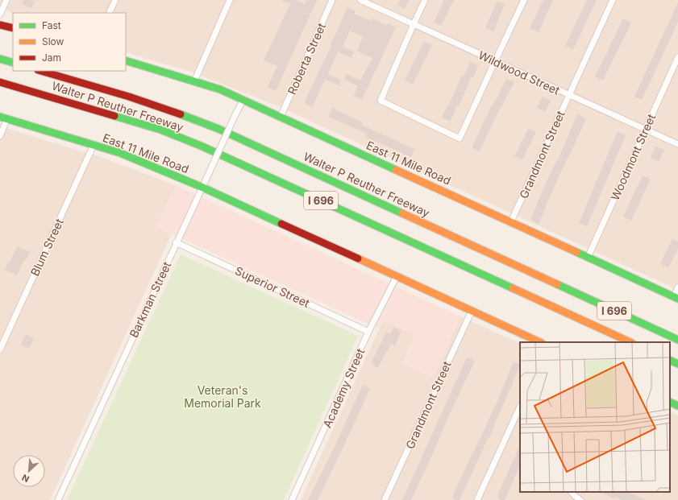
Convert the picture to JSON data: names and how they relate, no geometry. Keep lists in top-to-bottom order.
{
  "streets": {
    "main road": ["Walter P Reuther Freeway", "East 11 Mile Road", "I 696"],
    "street": [
      "Roberta Street",
      "Wildwood Street",
      "Grandmont Street",
      "Woodmont Street",
      "Blum Street",
      "Superior Street",
      "Barkman Street",
      "Academy Street"
    ]
  },
  "crossings": [
    ["Roberta Street", "East 11 Mile Road"],
    ["Wildwood Street", "Grandmont Street"],
    ["Wildwood Street", "Woodmont Street"],
    ["East 11 Mile Road", "Grandmont Street"],
    ["East 11 Mile Road", "Woodmont Street"],
    ["East 11 Mile Road", "Blum Street"],
    ["East 11 Mile Road", "Barkman Street"],
    ["East 11 Mile Road", "Academy Street"],
    ["Superior Street", "Barkman Street"],
    ["Superior Street", "Academy Street"]
  ],
  "parks": ["Veteran's Memorial Park"],
  "legend": ["Fast", "Slow", "Jam"],
  "north": "bottom left"
}
